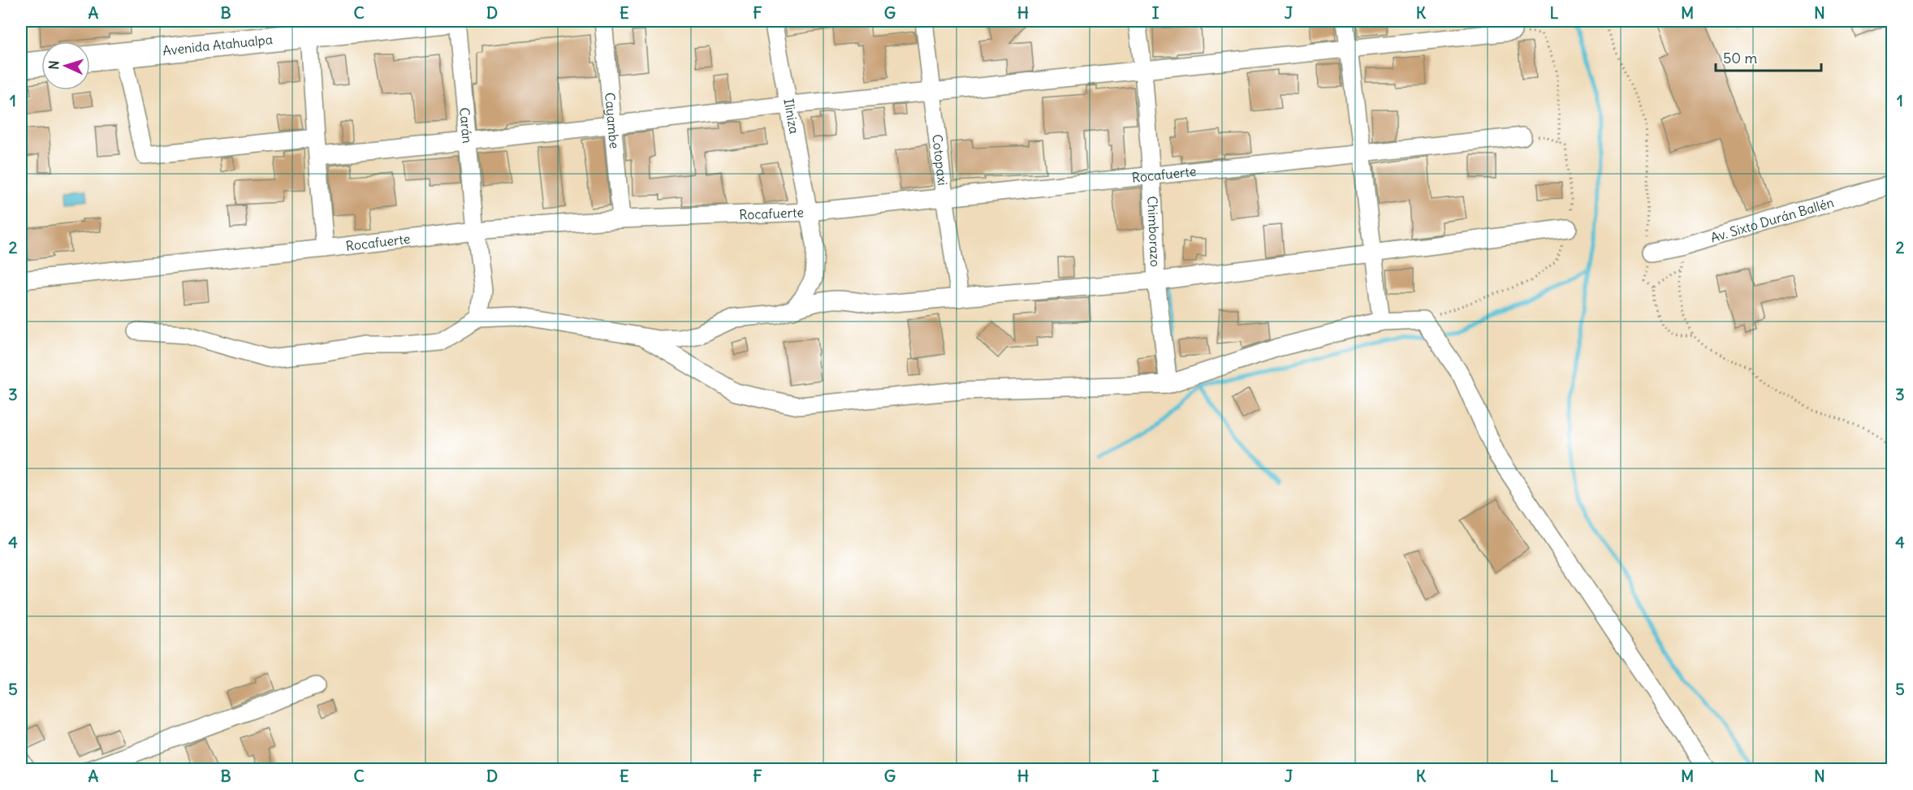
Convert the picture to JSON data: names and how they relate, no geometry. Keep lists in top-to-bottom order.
{
  "streets": {
    "highway": ["Avenida Atahualpa"],
    "street": [
      "Iliniza",
      "Cayambe",
      "Carán",
      "Cotopaxi",
      "Rocafuerte",
      "Av. Sixto Durán Ballén",
      "Chimborazo"
    ]
  },
  "crossings": [
    ["Iliniza", "Rocafuerte"],
    ["Cayambe", "Rocafuerte"],
    ["Carán", "Rocafuerte"],
    ["Cotopaxi", "Rocafuerte"],
    ["Rocafuerte", "Chimborazo"]
  ],
  "scale_bar": "50 m",
  "north": "left",
  "grid": {
    "columns": [
      "A",
      "B",
      "C",
      "D",
      "E",
      "F",
      "G",
      "H",
      "I",
      "J",
      "K",
      "L",
      "M",
      "N"
    ],
    "rows": [
      "1",
      "2",
      "3",
      "4",
      "5"
    ]
  }
}
